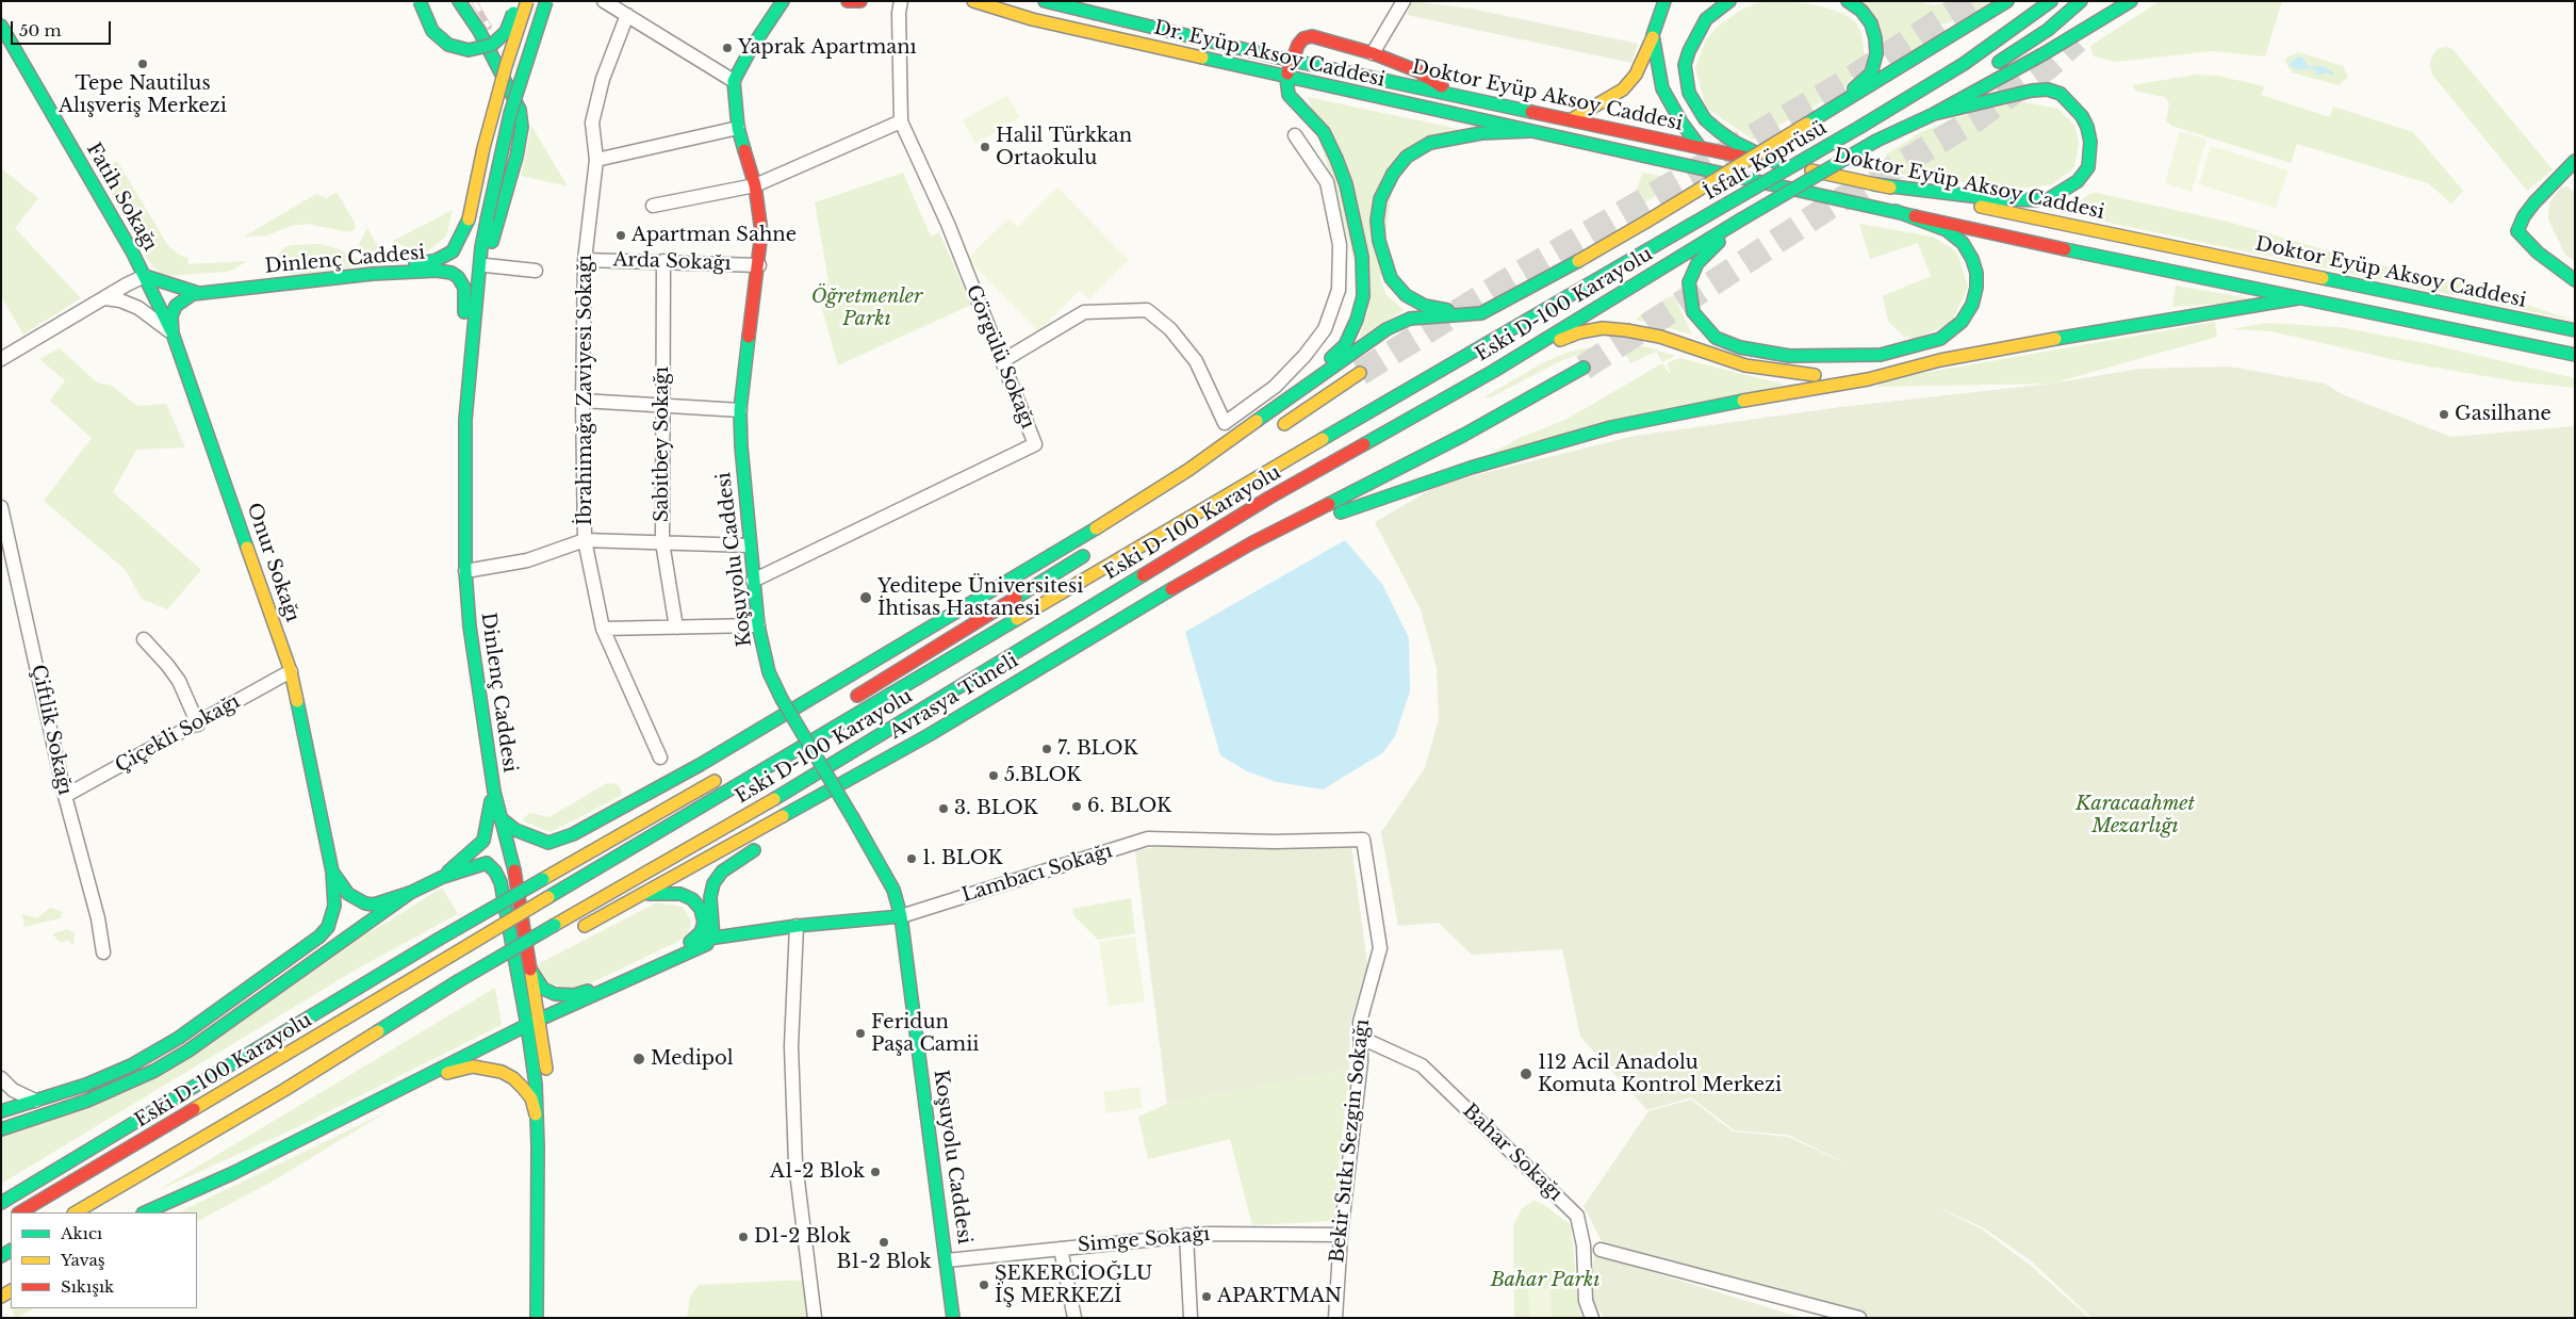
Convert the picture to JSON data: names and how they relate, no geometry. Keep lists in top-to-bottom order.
{
  "streets": {
    "main road": [
      "Dr. Eyüp Aksoy Caddesi",
      "Doktor Eyüp Aksoy Caddesi",
      "İsfalt Köprüsü",
      "Fatih Sokağı",
      "Dinlenç Caddesi",
      "Eski D-100 Karayolu",
      "Koşuyolu Caddesi",
      "Onur Sokağı",
      "Avrasya Tüneli",
      "Lambacı Sokağı"
    ],
    "street": [
      "Arda Sokağı",
      "Görgülü Sokağı",
      "İbrahimağa Zaviyesi Sokağı",
      "Sabitbey Sokağı",
      "Çiftlik Sokağı",
      "Çiçekli Sokağı",
      "Bekir Sıtkı Sezgin Sokağı",
      "Bahar Sokağı",
      "Simge Sokağı"
    ]
  },
  "crossings": [
    ["İsfalt Köprüsü", "Eski D-100 Karayolu"],
    ["Fatih Sokağı", "Dinlenç Caddesi"],
    ["Fatih Sokağı", "Onur Sokağı"],
    ["Dinlenç Caddesi", "Onur Sokağı"],
    ["Arda Sokağı", "İbrahimağa Zaviyesi Sokağı"],
    ["Arda Sokağı", "Sabitbey Sokağı"],
    ["Arda Sokağı", "Koşuyolu Caddesi"],
    ["Görgülü Sokağı", "Koşuyolu Caddesi"],
    ["Koşuyolu Caddesi", "Lambacı Sokağı"],
    ["Koşuyolu Caddesi", "Simge Sokağı"],
    ["Onur Sokağı", "Çiçekli Sokağı"],
    ["Çiftlik Sokağı", "Çiçekli Sokağı"],
    ["Lambacı Sokağı", "Bekir Sıtkı Sezgin Sokağı"],
    ["Bekir Sıtkı Sezgin Sokağı", "Bahar Sokağı"],
    ["Bekir Sıtkı Sezgin Sokağı", "Simge Sokağı"]
  ],
  "parks": ["Öğretmenler Parkı", "Karacaahmet Mezarlığı", "Bahar Parkı"],
  "places": [
    "Yaprak Apartmanı",
    "Tepe Nautilus Alışveriş Merkezi",
    "Halil Türkkan Ortaokulu",
    "Apartman Sahne",
    "Gasilhane",
    "Yeditepe Üniversitesi İhtisas Hastanesi",
    "7. BLOK",
    "5.BLOK",
    "6. BLOK",
    "3. BLOK",
    "1. BLOK",
    "Feridun Paşa Camii",
    "Medipol",
    "112 Acil Anadolu Komuta Kontrol Merkezi",
    "A1-2 Blok",
    "D1-2 Blok",
    "B1-2 Blok",
    "ŞEKERCİOĞLU İŞ MERKEZİ",
    "APARTMAN"
  ],
  "legend": ["Akıcı", "Yavaş", "Sıkışık"],
  "scale_bar": "50 m"
}
